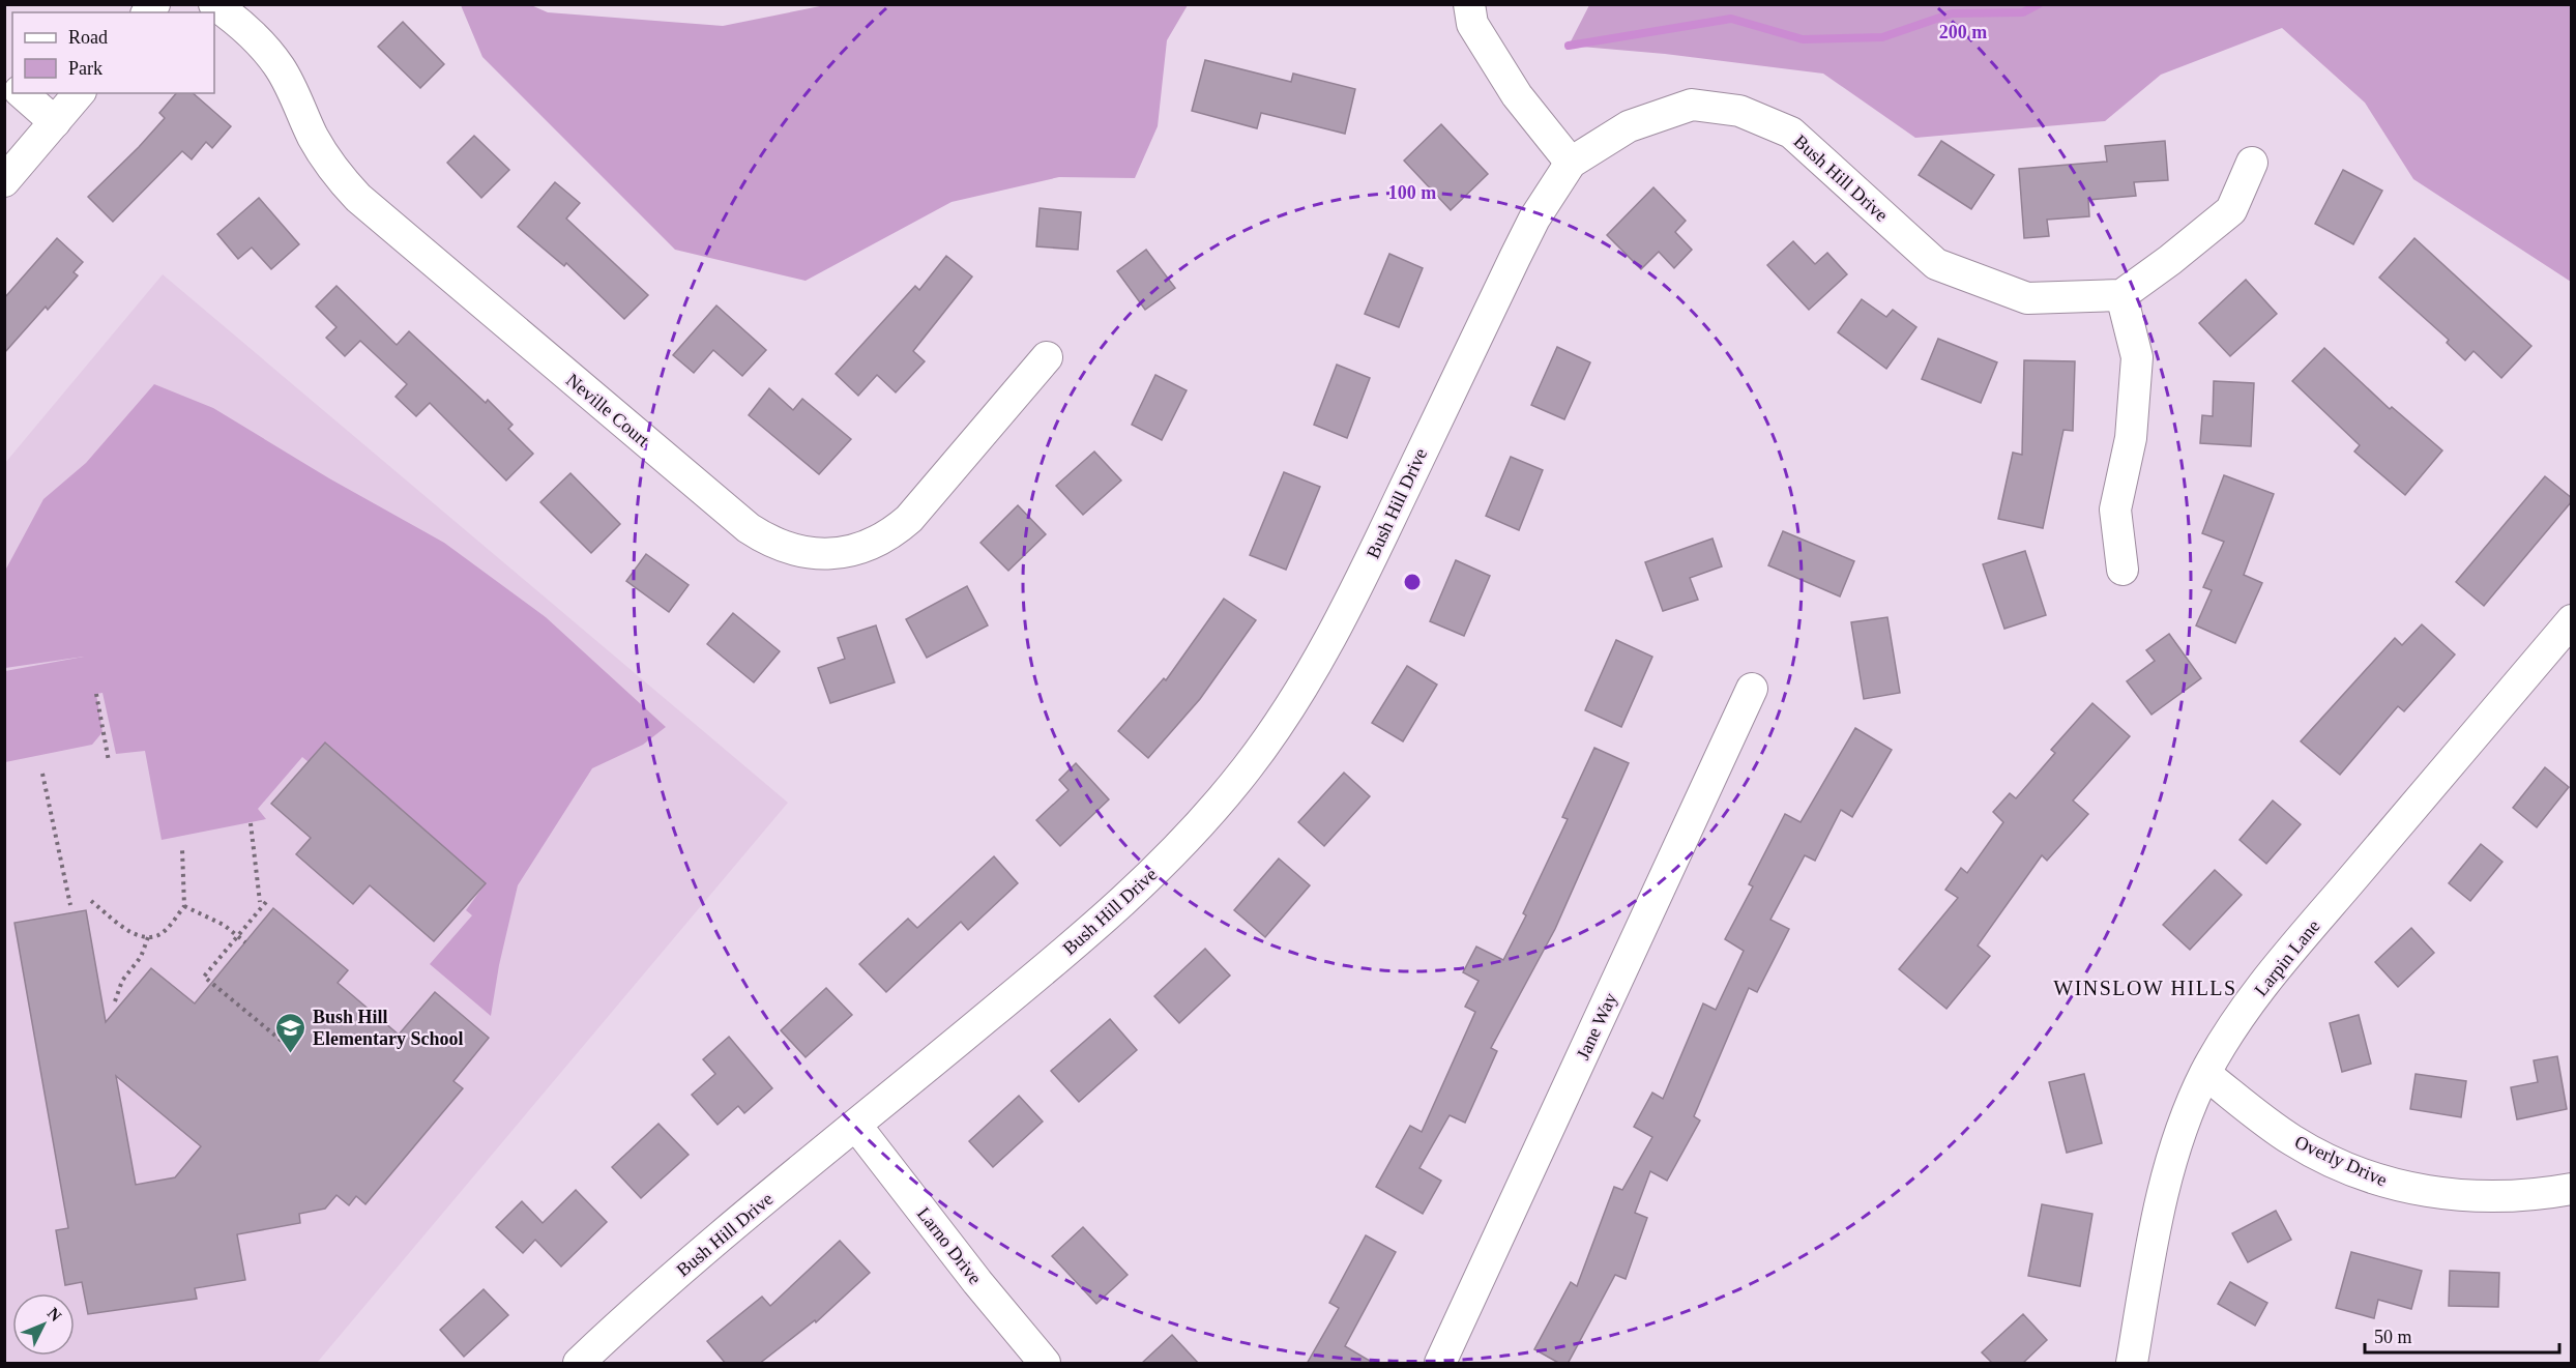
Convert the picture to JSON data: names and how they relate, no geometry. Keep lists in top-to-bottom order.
{
  "streets": {
    "street": [
      "Bush Hill Drive",
      "Neville Court",
      "Larpin Lane",
      "Jane Way",
      "Overly Drive",
      "Larno Drive"
    ]
  },
  "crossings": [
    ["Bush Hill Drive", "Larno Drive"],
    ["Larpin Lane", "Overly Drive"]
  ],
  "districts": ["WINSLOW HILLS"],
  "places": {
    "school or university": ["Bush Hill Elementary School"]
  },
  "legend": ["Road", "Park"],
  "scale_bar": "50 m",
  "north": "top right",
  "rings": ["200 m", "100 m"]
}
